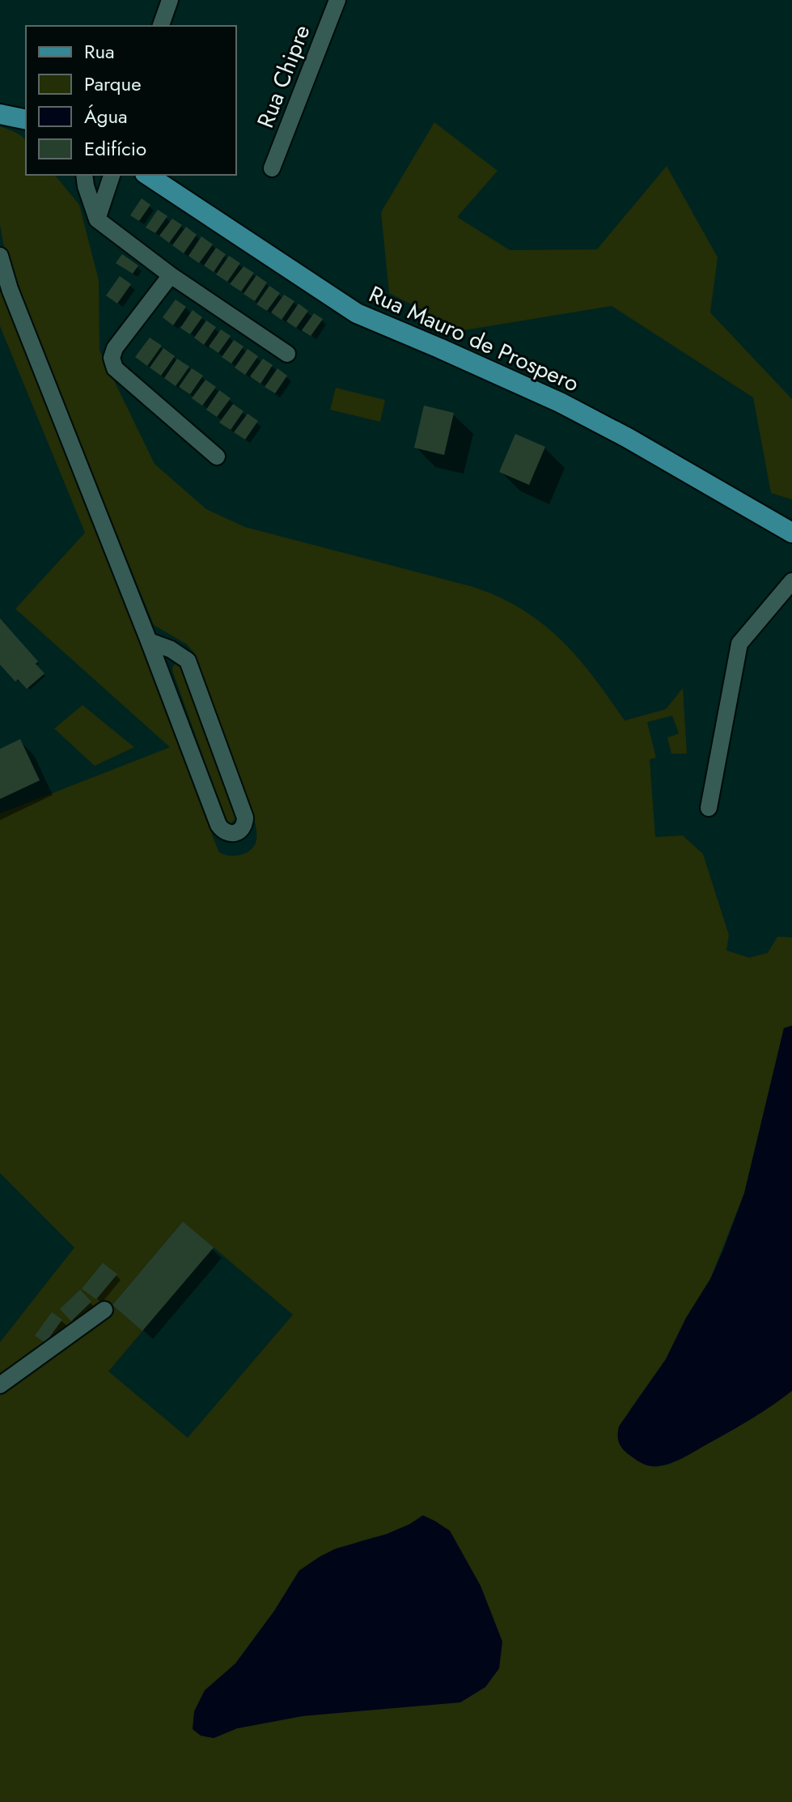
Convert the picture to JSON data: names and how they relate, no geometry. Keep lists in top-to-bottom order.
{
  "streets": {
    "main road": ["Rua Mauro de Prospero"],
    "street": ["Rua Chipre"]
  },
  "legend": [
    "Rua",
    "Parque",
    "Água",
    "Edifício"
  ]
}
